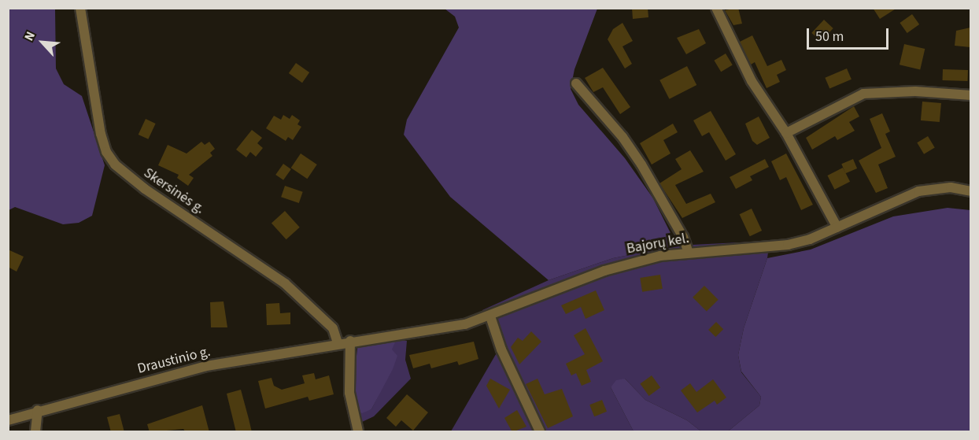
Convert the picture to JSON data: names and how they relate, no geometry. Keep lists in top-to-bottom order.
{
  "streets": {
    "street": ["Skersinės g.", "Bajorų kel.", "Draustinio g."]
  },
  "crossings": [
    ["Skersinės g.", "Draustinio g."],
    ["Bajorų kel.", "Draustinio g."]
  ],
  "scale_bar": "50 m",
  "north": "top left"
}
